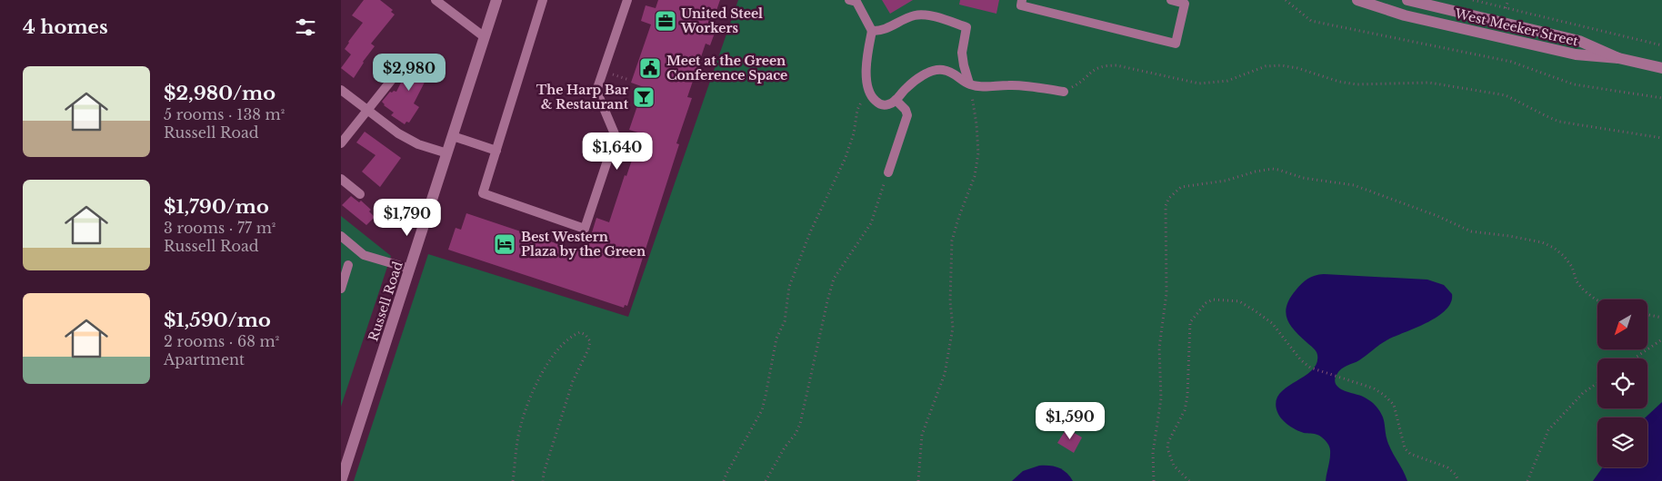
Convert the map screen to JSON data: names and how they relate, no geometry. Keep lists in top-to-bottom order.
{
  "streets": {
    "main road": ["West Meeker Street", "Russell Road"]
  },
  "places": {
    "office": ["United Steel Workers"],
    "public building": ["Meet at the Green Conference Space"],
    "bar": ["The Harp Bar & Restaurant"],
    "hotel": ["Best Western Plaza by the Green"]
  },
  "north": "bottom left",
  "page": {
    "heading": "4 homes",
    "price": [
      "$2,980",
      "$1,640",
      "$1,790",
      "$1,590"
    ],
    "list": [
      {
        "name": "$2,980/mo",
        "note": "5 rooms · 138 m² · Russell Road"
      },
      {
        "name": "$1,790/mo",
        "note": "3 rooms · 77 m² · Russell Road"
      },
      {
        "name": "$1,590/mo",
        "note": "2 rooms · 68 m² · Apartment"
      }
    ]
  }
}
